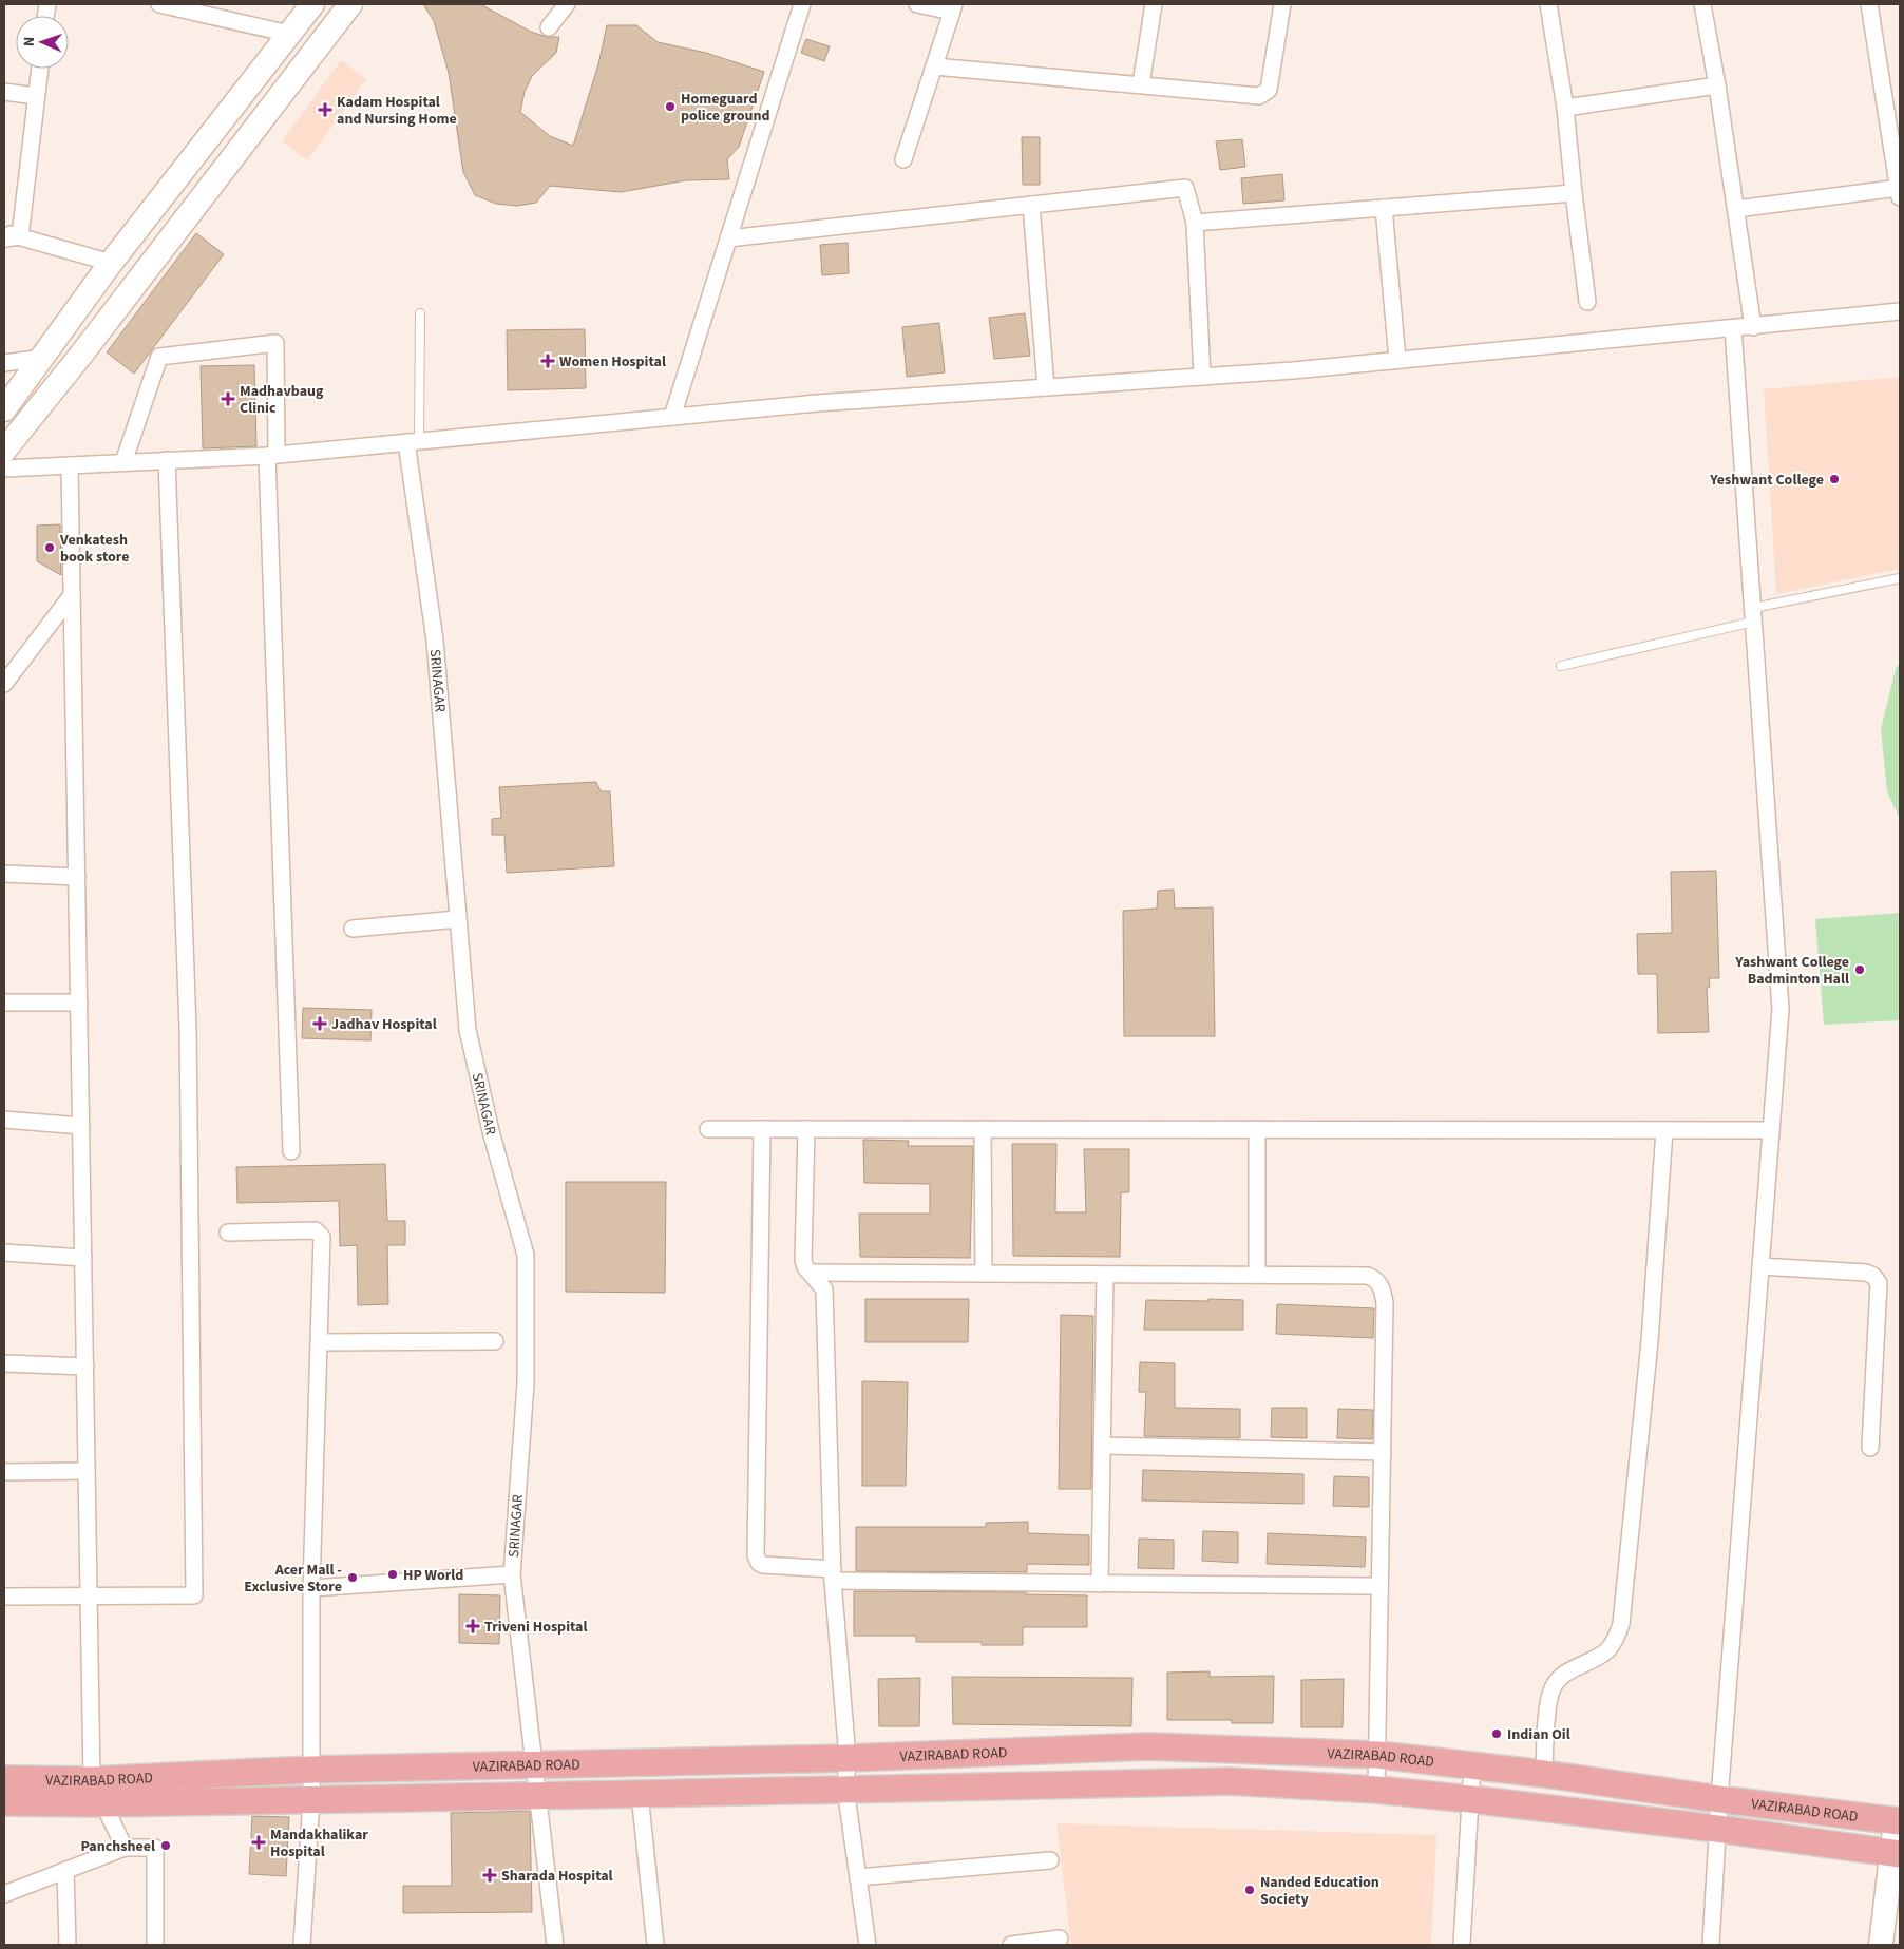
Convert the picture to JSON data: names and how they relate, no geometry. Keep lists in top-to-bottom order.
{
  "streets": {
    "main road": ["VAZIRABAD ROAD"],
    "street": ["SRINAGAR"]
  },
  "crossings": [
    ["SRINAGAR", "VAZIRABAD ROAD"]
  ],
  "places": {
    "other": [
      "Homeguard police ground",
      "Yeshwant College",
      "Venkatesh book store",
      "Yashwant College Badminton Hall",
      "HP World",
      "Acer Mall - Exclusive Store",
      "Indian Oil",
      "Panchsheel",
      "Nanded Education Society"
    ],
    "health": [
      "Kadam Hospital and Nursing Home",
      "Women Hospital",
      "Madhavbaug Clinic",
      "Jadhav Hospital",
      "Triveni Hospital",
      "Mandakhalikar Hospital",
      "Sharada Hospital"
    ]
  },
  "north": "left"
}
